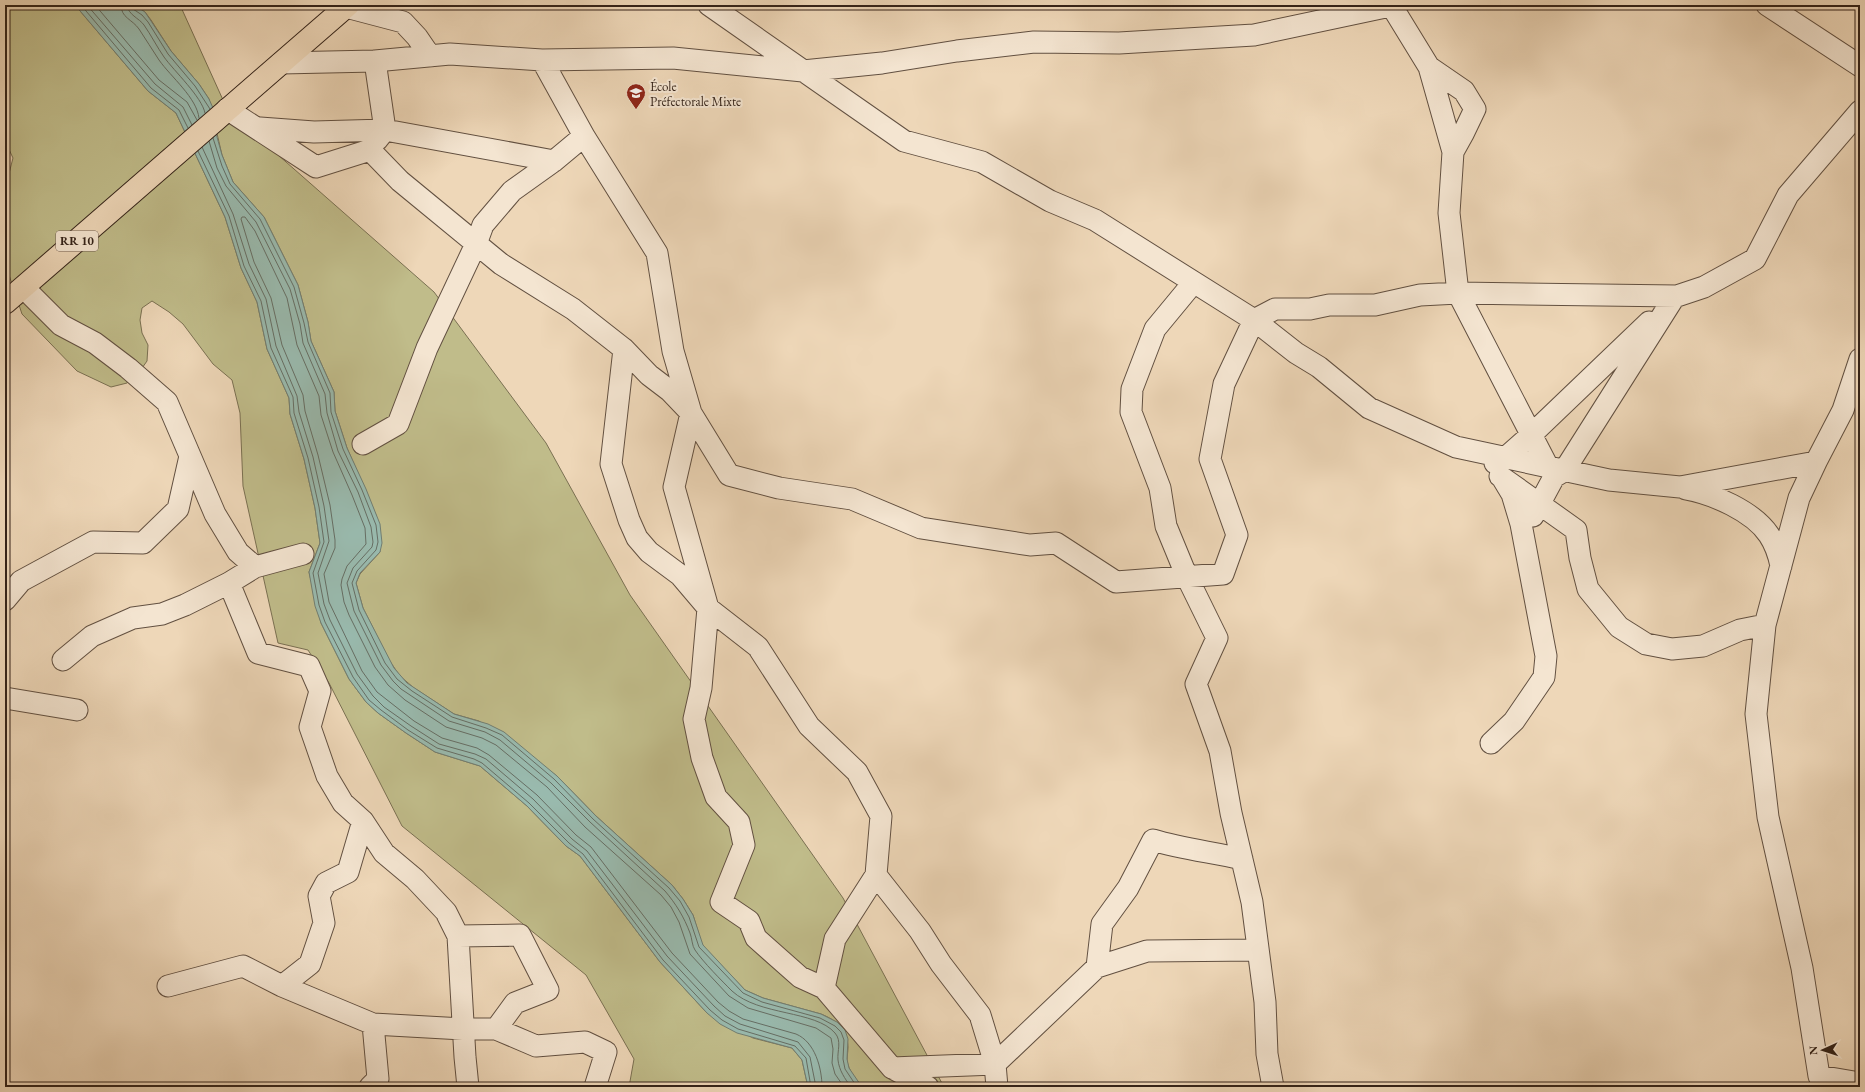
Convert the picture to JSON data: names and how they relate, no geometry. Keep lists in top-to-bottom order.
{
  "streets": {
    "main road": ["RR 10"]
  },
  "places": {
    "school or university": ["École Préfectorale Mixte"]
  },
  "north": "left"
}
